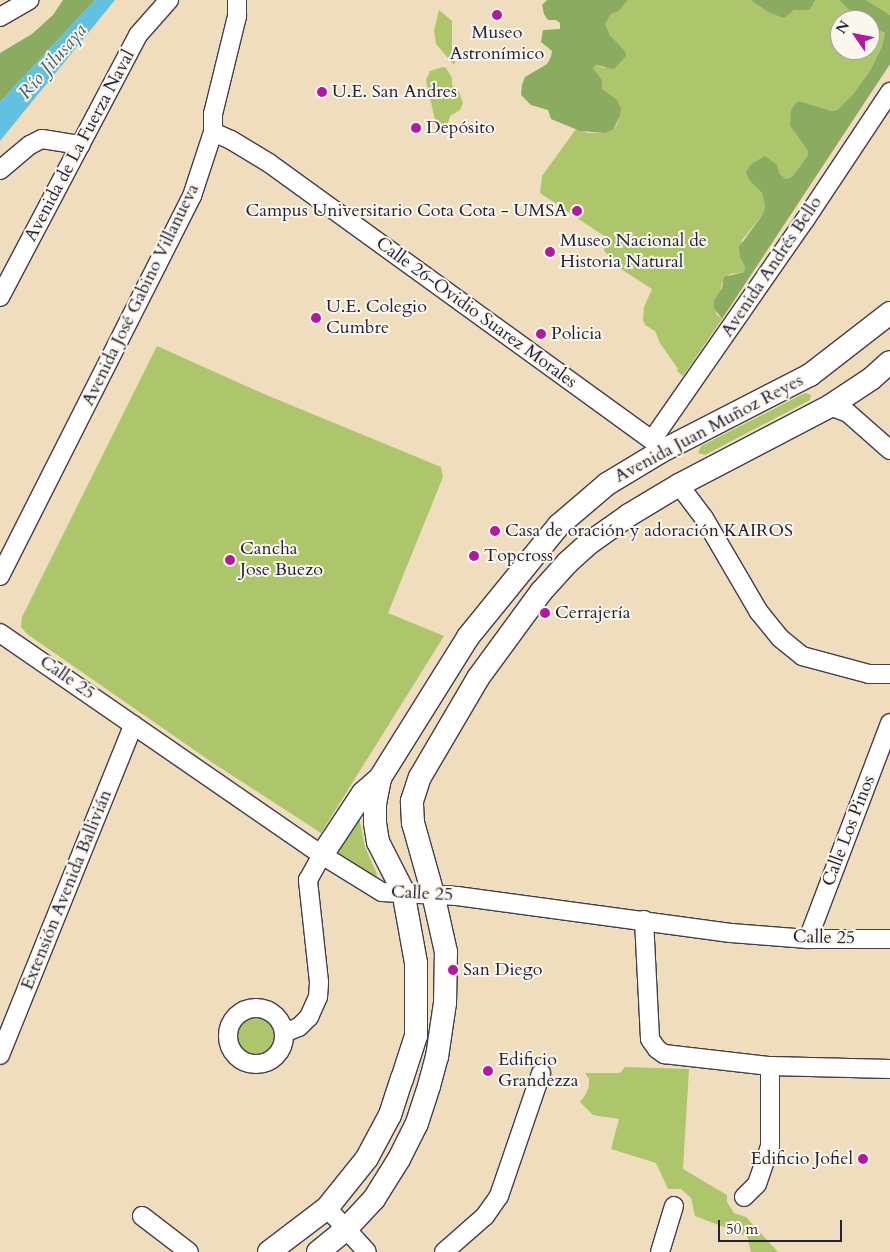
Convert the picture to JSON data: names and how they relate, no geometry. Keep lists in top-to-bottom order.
{
  "streets": {
    "main road": ["Avenida Juan Muñoz Reyes"],
    "street": [
      "Avenida de La Fuerza Naval",
      "Avenida Andrés Bello",
      "Avenida José Gabino Villanueva",
      "Calle 26-Ovidio Suarez Morales",
      "Calle 25",
      "Calle Los Pinos",
      "Extensión Avenida Ballivián"
    ]
  },
  "crossings": [
    ["Avenida Andrés Bello", "Calle 26-Ovidio Suarez Morales"],
    ["Avenida Andrés Bello", "Avenida Juan Muñoz Reyes"],
    ["Avenida José Gabino Villanueva", "Calle 26-Ovidio Suarez Morales"],
    ["Calle 26-Ovidio Suarez Morales", "Avenida Juan Muñoz Reyes"],
    ["Avenida Juan Muñoz Reyes", "Calle 25"],
    ["Calle 25", "Calle Los Pinos"],
    ["Calle 25", "Extensión Avenida Ballivián"]
  ],
  "water": ["Río Jilusaya"],
  "places": [
    "Museo Astronímico",
    "U.E. San Andres",
    "Depósito",
    "Campus Universitario Cota Cota - UMSA",
    "Museo Nacional de Historia Natural",
    "U.E. Colegio Cumbre",
    "Policia",
    "Casa de oración y adoración KAIROS",
    "Topcross",
    "Cancha Jose Buezo",
    "Cerrajería",
    "San Diego",
    "Edificio Grandezza",
    "Edificio Jofiel"
  ],
  "scale_bar": "50 m",
  "north": "top left"
}
